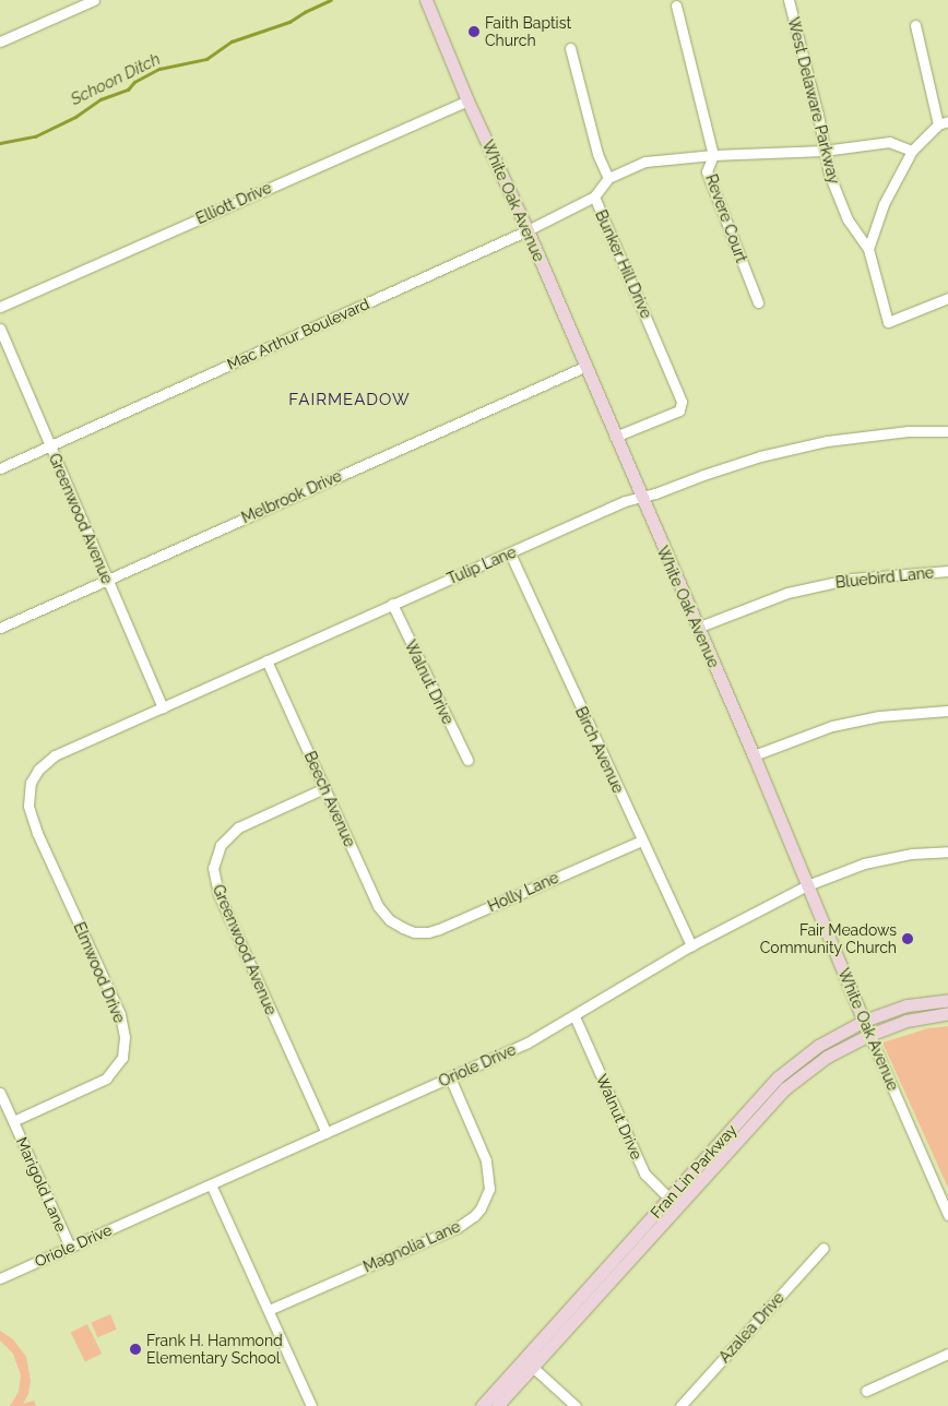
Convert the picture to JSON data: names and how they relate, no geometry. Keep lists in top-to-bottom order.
{
  "streets": {
    "street": [
      "West Delaware Parkway",
      "White Oak Avenue",
      "Elliott Drive",
      "Revere Court",
      "Bunker Hill Drive",
      "Mac Arthur Boulevard",
      "Melbrook Drive",
      "Greenwood Avenue",
      "Tulip Lane",
      "Bluebird Lane",
      "Walnut Drive",
      "Birch Avenue",
      "Beech Avenue",
      "Holly Lane",
      "Elmwood Drive",
      "Oriole Drive",
      "Fran Lin Parkway",
      "Marigold Lane",
      "Magnolia Lane",
      "Azalea Drive"
    ]
  },
  "crossings": [
    ["White Oak Avenue", "Elliott Drive"],
    ["White Oak Avenue", "Bunker Hill Drive"],
    ["White Oak Avenue", "Mac Arthur Boulevard"],
    ["White Oak Avenue", "Melbrook Drive"],
    ["White Oak Avenue", "Tulip Lane"],
    ["White Oak Avenue", "Bluebird Lane"],
    ["White Oak Avenue", "Oriole Drive"],
    ["White Oak Avenue", "Fran Lin Parkway"],
    ["Bunker Hill Drive", "Mac Arthur Boulevard"],
    ["Mac Arthur Boulevard", "Greenwood Avenue"],
    ["Melbrook Drive", "Greenwood Avenue"],
    ["Greenwood Avenue", "Tulip Lane"],
    ["Greenwood Avenue", "Beech Avenue"],
    ["Greenwood Avenue", "Oriole Drive"],
    ["Tulip Lane", "Walnut Drive"],
    ["Tulip Lane", "Birch Avenue"],
    ["Tulip Lane", "Beech Avenue"],
    ["Tulip Lane", "Elmwood Drive"],
    ["Walnut Drive", "Oriole Drive"],
    ["Walnut Drive", "Fran Lin Parkway"],
    ["Birch Avenue", "Holly Lane"],
    ["Birch Avenue", "Oriole Drive"],
    ["Beech Avenue", "Holly Lane"],
    ["Elmwood Drive", "Marigold Lane"],
    ["Oriole Drive", "Marigold Lane"],
    ["Oriole Drive", "Magnolia Lane"]
  ],
  "districts": ["FAIRMEADOW"],
  "water": ["Schoon Ditch"],
  "places": ["Faith Baptist Church", "Fair Meadows Community Church", "Frank H. Hammond Elementary School"]
}
